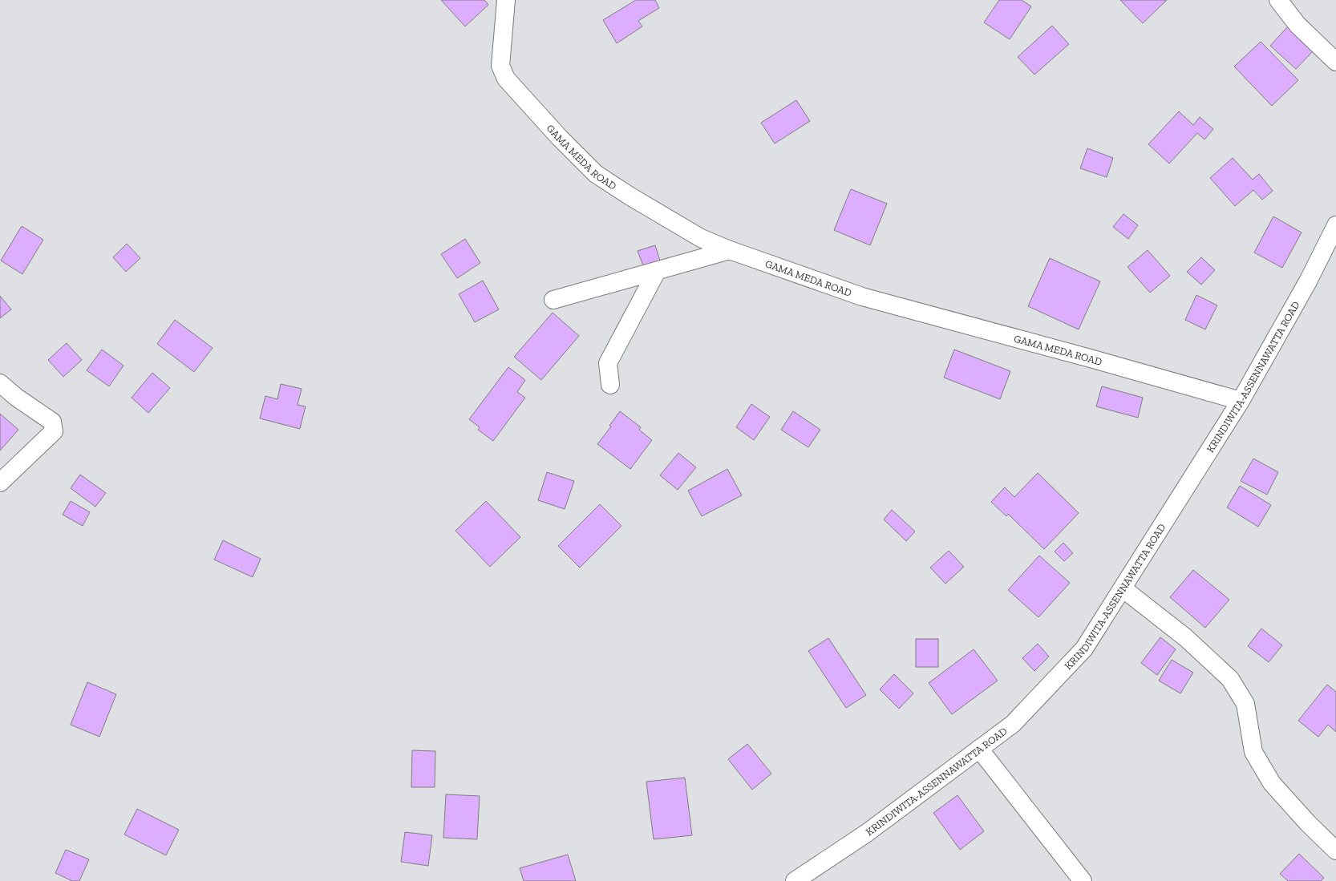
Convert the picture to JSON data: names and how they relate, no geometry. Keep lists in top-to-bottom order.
{
  "streets": {
    "street": ["GAMA MEDA ROAD", "KRINDIWITA-ASSENNAWATTA ROAD"]
  },
  "crossings": [
    ["GAMA MEDA ROAD", "KRINDIWITA-ASSENNAWATTA ROAD"]
  ]
}
